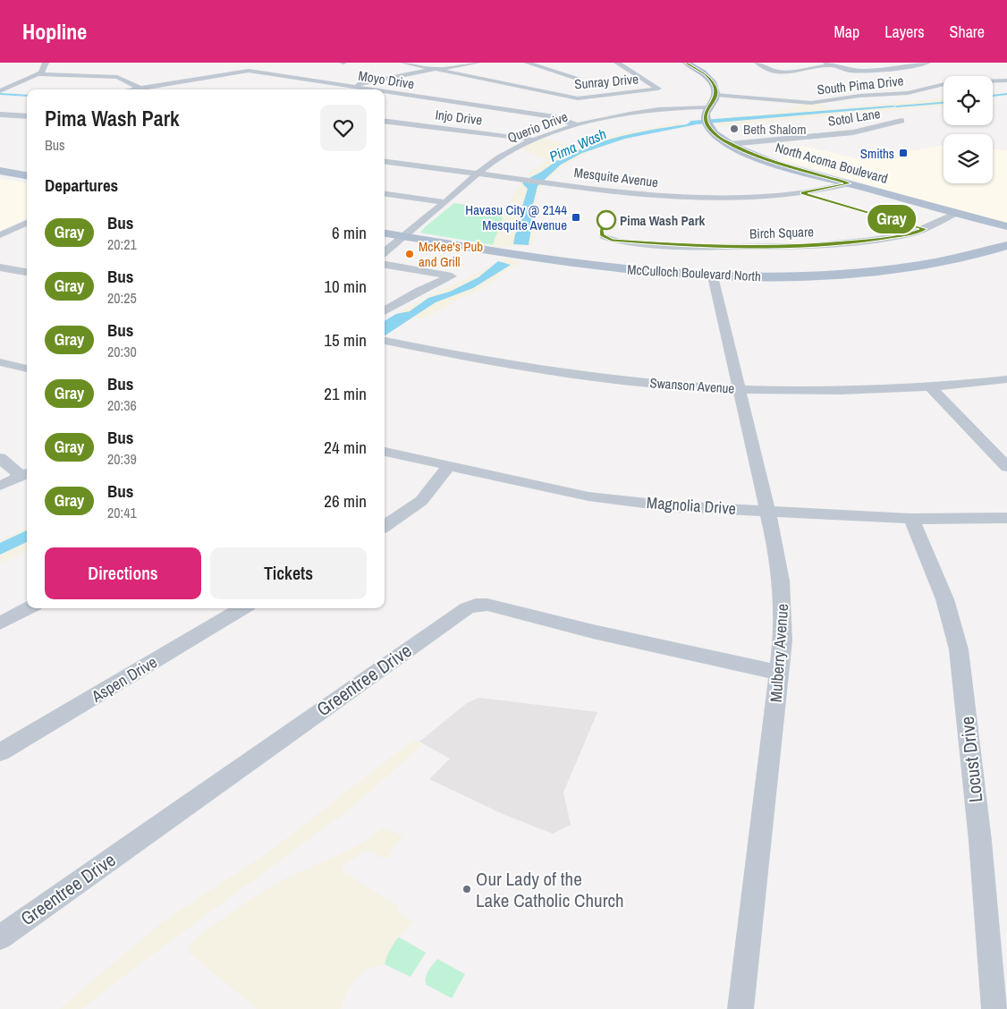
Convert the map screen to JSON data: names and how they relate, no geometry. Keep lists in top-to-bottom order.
{
  "streets": {
    "main road": ["North Acoma Boulevard", "McCulloch Boulevard North"],
    "street": [
      "Moyo Drive",
      "Sunray Drive",
      "South Pima Drive",
      "Injo Drive",
      "Sotol Lane",
      "Querio Drive",
      "Mesquite Avenue",
      "Birch Square",
      "Swanson Avenue",
      "Magnolia Drive",
      "Mulberry Avenue",
      "Aspen Drive",
      "Greentree Drive",
      "Locust Drive"
    ]
  },
  "crossings": [
    ["Moyo Drive", "Querio Drive"],
    ["South Pima Drive", "North Acoma Boulevard"],
    ["Injo Drive", "Querio Drive"],
    ["Sotol Lane", "North Acoma Boulevard"],
    ["Querio Drive", "North Acoma Boulevard"],
    ["Querio Drive", "Mesquite Avenue"],
    ["Querio Drive", "McCulloch Boulevard North"],
    ["North Acoma Boulevard", "Mesquite Avenue"],
    ["North Acoma Boulevard", "Birch Square"],
    ["McCulloch Boulevard North", "Mulberry Avenue"],
    ["Swanson Avenue", "Mulberry Avenue"],
    ["Magnolia Drive", "Mulberry Avenue"],
    ["Magnolia Drive", "Locust Drive"],
    ["Mulberry Avenue", "Greentree Drive"]
  ],
  "water": ["Pima Wash"],
  "places": {
    "other": [
      "Beth Shalom",
      "Pima Wash Park",
      "McKee's Pub and Grill",
      "Our Lady of the Lake Catholic Church"
    ],
    "transit": ["Smiths", "Havasu City @ 2144 Mesquite Avenue"]
  },
  "lines": ["bus line Gray"],
  "page": {
    "header": "Hopline",
    "nav": ["Map", "Layers", "Share"],
    "on_map": "Gray",
    "heading": [
      ["Pima Wash Park", "Bus"],
      "Departures"
    ],
    "list": [
      {
        "mark": "Gray",
        "name": "Bus",
        "note": "20:21",
        "value": "6 min"
      },
      {
        "mark": "Gray",
        "name": "Bus",
        "note": "20:25",
        "value": "10 min"
      },
      {
        "mark": "Gray",
        "name": "Bus",
        "note": "20:30",
        "value": "15 min"
      },
      {
        "mark": "Gray",
        "name": "Bus",
        "note": "20:36",
        "value": "21 min"
      },
      {
        "mark": "Gray",
        "name": "Bus",
        "note": "20:39",
        "value": "24 min"
      },
      {
        "mark": "Gray",
        "name": "Bus",
        "note": "20:41",
        "value": "26 min"
      }
    ],
    "buttons": ["Directions", "Tickets"]
  }
}
